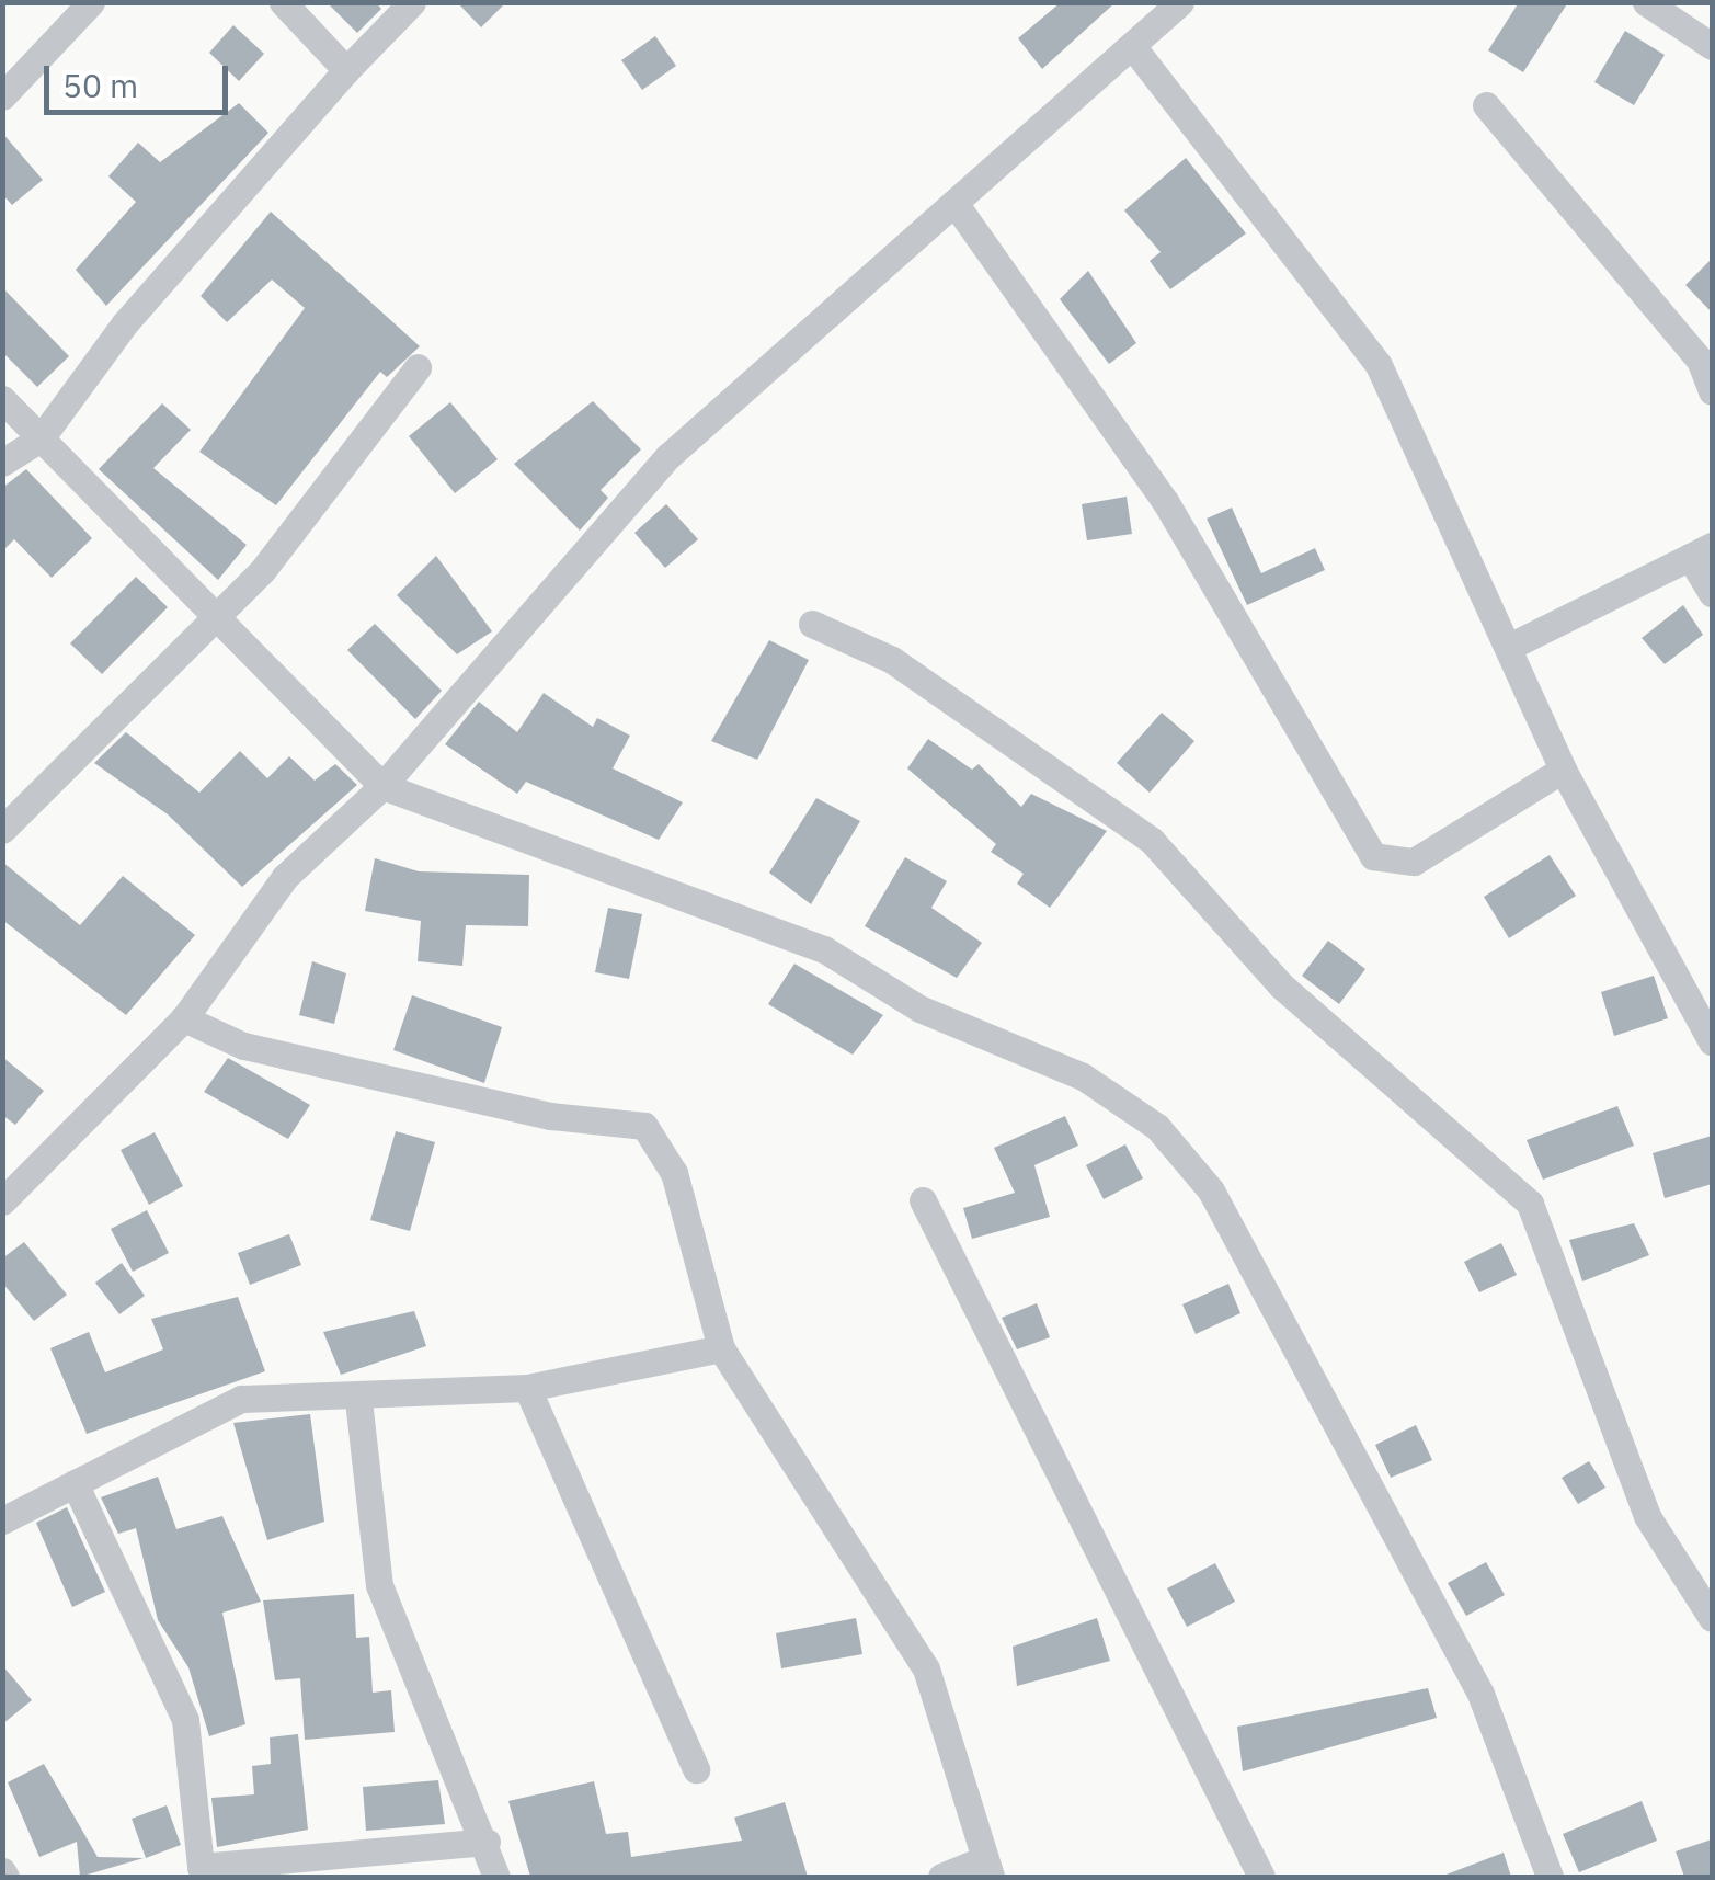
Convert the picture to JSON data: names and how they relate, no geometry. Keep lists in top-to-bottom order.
{
  "scale_bar": "50 m"
}
